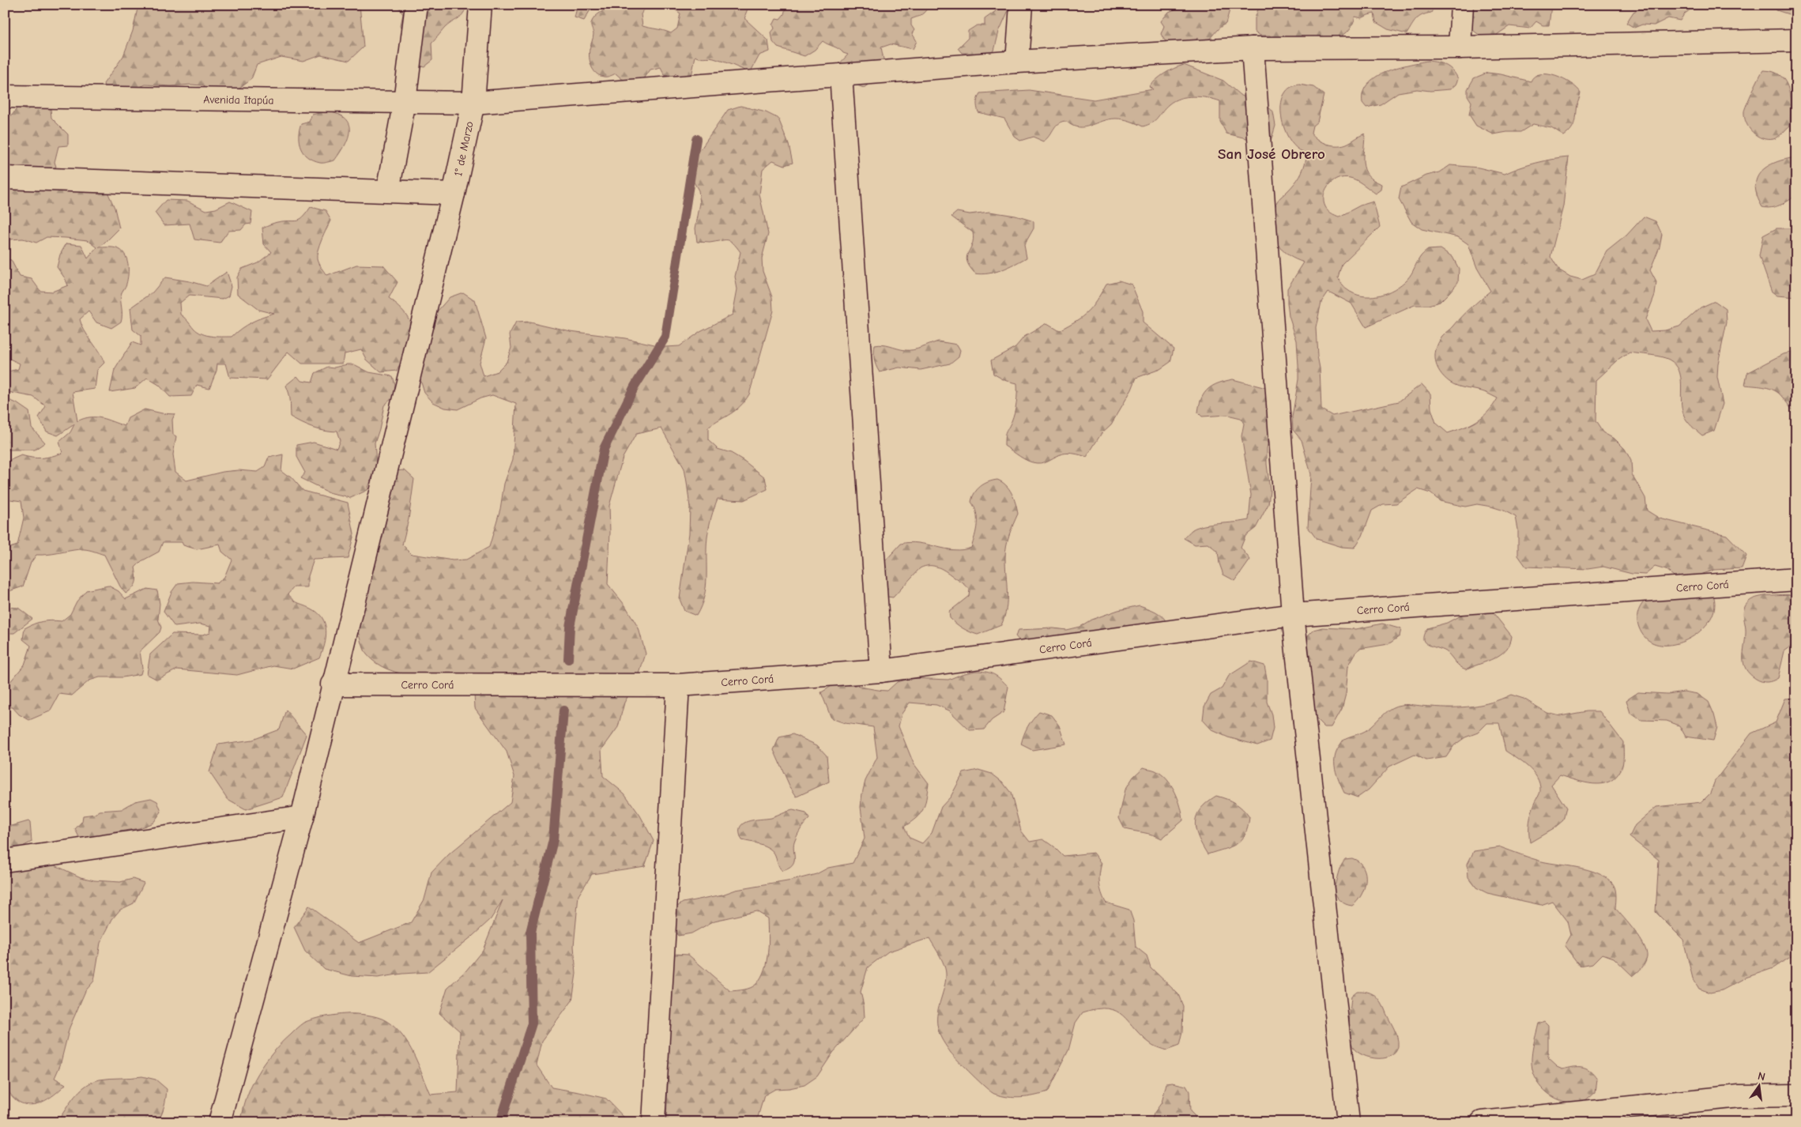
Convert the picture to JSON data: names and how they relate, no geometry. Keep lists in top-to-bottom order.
{
  "streets": {
    "street": ["Avenida Itapúa", "1° de Marzo", "Cerro Corá"]
  },
  "crossings": [
    ["Avenida Itapúa", "1° de Marzo"],
    ["1° de Marzo", "Cerro Corá"]
  ],
  "districts": ["San José Obrero"],
  "north": "top"
}
